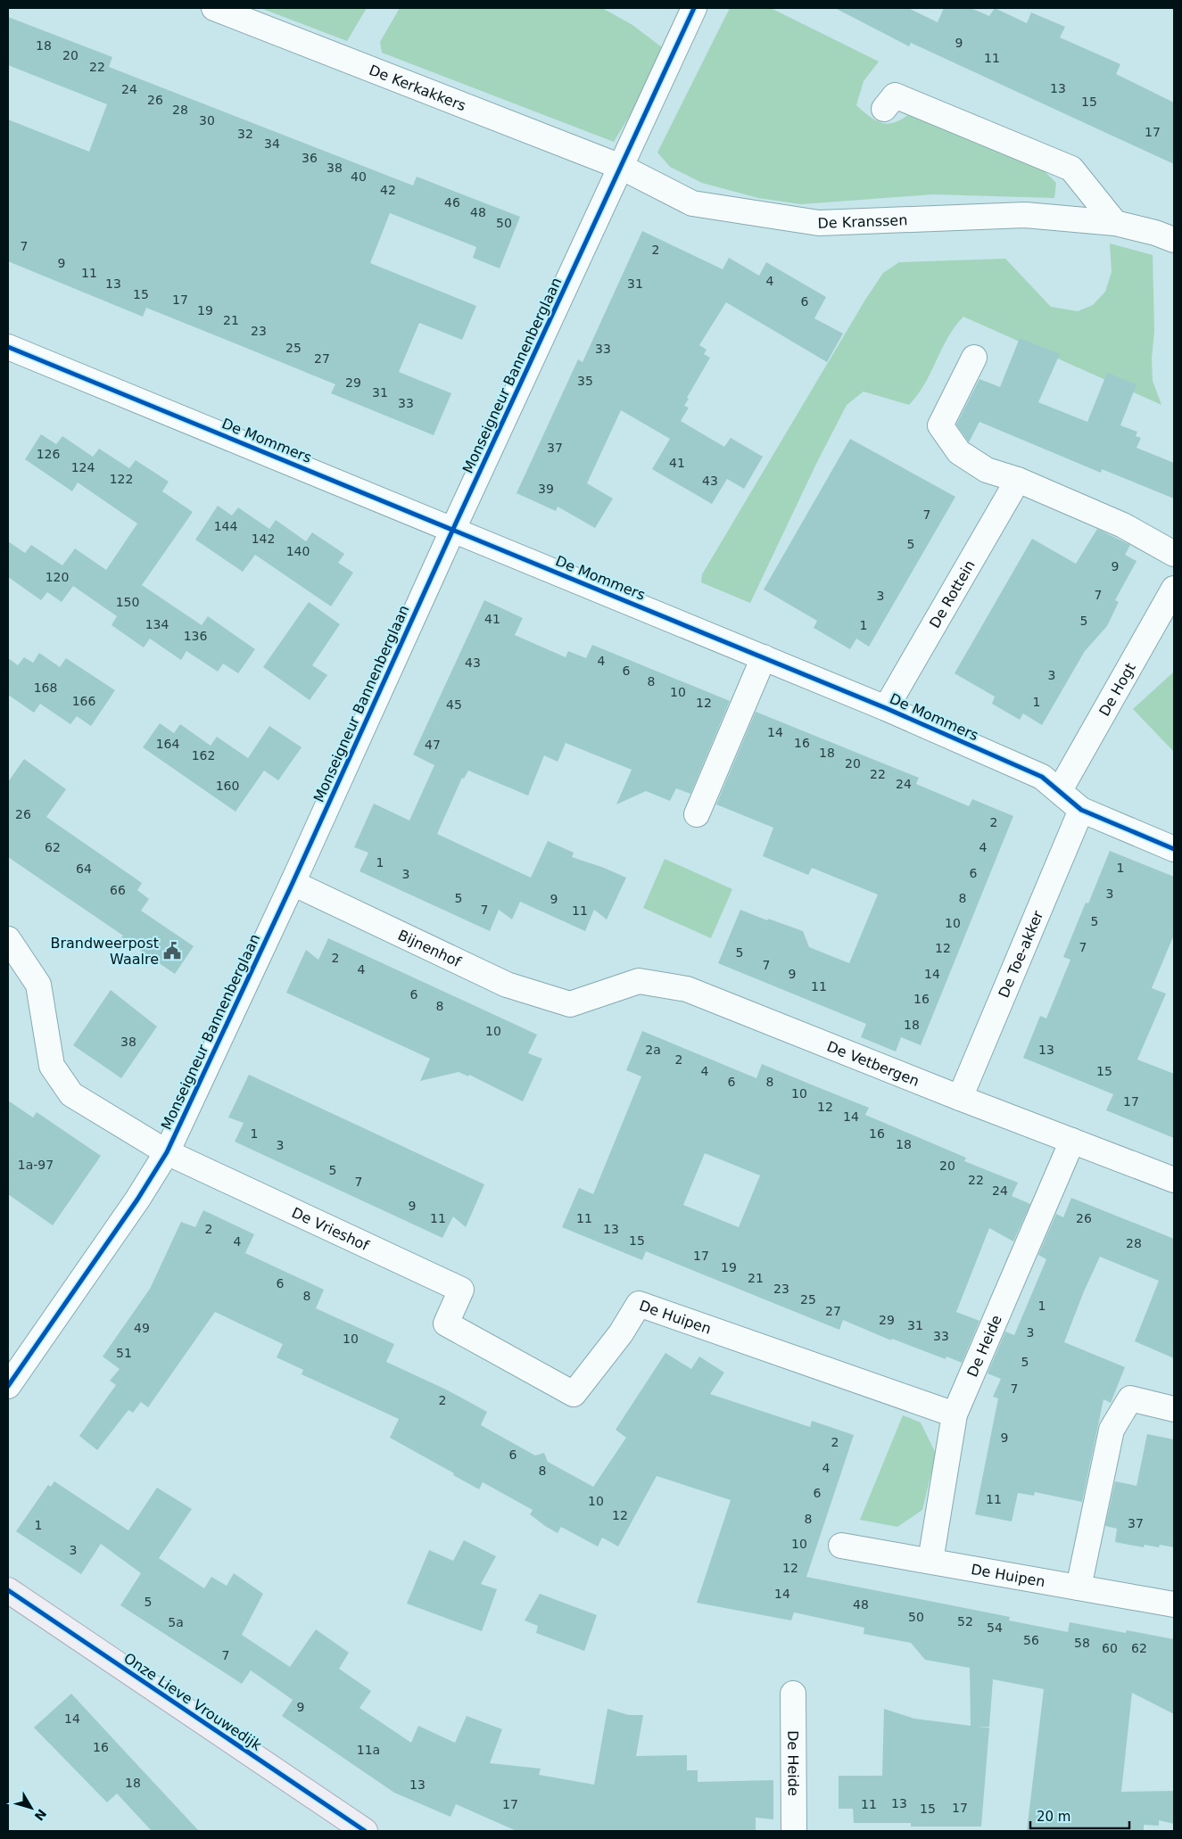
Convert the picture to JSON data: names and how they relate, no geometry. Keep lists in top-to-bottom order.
{
  "streets": {
    "main road": ["Onze Lieve Vrouwedijk"],
    "street": [
      "De Kerkakkers",
      "De Kranssen",
      "Monseigneur Bannenberglaan",
      "De Mommers",
      "De Rottein",
      "De Hogt",
      "Bijnenhof",
      "De Toe-akker",
      "De Vetbergen",
      "De Vrieshof",
      "De Huipen",
      "De Heide"
    ]
  },
  "crossings": [
    ["De Kerkakkers", "De Kranssen"],
    ["De Kerkakkers", "Monseigneur Bannenberglaan"],
    ["De Kranssen", "Monseigneur Bannenberglaan"],
    ["Monseigneur Bannenberglaan", "De Mommers"],
    ["Monseigneur Bannenberglaan", "Bijnenhof"],
    ["Monseigneur Bannenberglaan", "De Vrieshof"],
    ["De Mommers", "De Rottein"],
    ["De Mommers", "De Hogt"],
    ["De Mommers", "De Toe-akker"],
    ["Bijnenhof", "De Vetbergen"],
    ["De Toe-akker", "De Vetbergen"],
    ["De Vetbergen", "De Heide"],
    ["De Vrieshof", "De Huipen"],
    ["De Huipen", "De Heide"]
  ],
  "places": {
    "public building": ["Brandweerpost Waalre"]
  },
  "house_numbers": [
    "9",
    "18",
    "20",
    "11",
    "22",
    "13",
    "24",
    "26",
    "15",
    "28",
    "30",
    "17",
    "32",
    "34",
    "36",
    "38",
    "40",
    "42",
    "46",
    "48",
    "50",
    "7",
    "2",
    "9",
    "11",
    "4",
    "13",
    "31",
    "15",
    "17",
    "6",
    "19",
    "21",
    "23",
    "25",
    "33",
    "27",
    "35",
    "29",
    "31",
    "33",
    "37",
    "126",
    "41",
    "124",
    "122",
    "43",
    "39",
    "7",
    "144",
    "142",
    "5",
    "140",
    "9",
    "120",
    "7",
    "3",
    "150",
    "41",
    "5",
    "134",
    "1",
    "136",
    "4",
    "43",
    "6",
    "3",
    "8",
    "168",
    "10",
    "166",
    "1",
    "12",
    "45",
    "14",
    "16",
    "164",
    "47",
    "18",
    "162",
    "20",
    "22",
    "24",
    "160",
    "26",
    "2",
    "62",
    "4",
    "1",
    "1",
    "64",
    "6",
    "3",
    "66",
    "3",
    "5",
    "8",
    "9",
    "7",
    "11",
    "5",
    "10",
    "7",
    "12",
    "5",
    "2",
    "7",
    "4",
    "9",
    "14",
    "11",
    "6",
    "16",
    "8",
    "18",
    "10",
    "38",
    "2a",
    "13",
    "2",
    "4",
    "15",
    "6",
    "8",
    "10",
    "17",
    "12",
    "14",
    "1",
    "16",
    "18",
    "3",
    "1a-97",
    "20",
    "5",
    "22",
    "7",
    "24",
    "9",
    "11",
    "11",
    "26",
    "2",
    "13",
    "15",
    "4",
    "28",
    "17",
    "19",
    "21",
    "6",
    "23",
    "8",
    "25",
    "1",
    "27",
    "29",
    "31",
    "49",
    "3",
    "33",
    "10",
    "51",
    "5",
    "7",
    "2",
    "9",
    "2",
    "6",
    "4",
    "8",
    "6",
    "11",
    "10",
    "12",
    "8",
    "37",
    "1",
    "10",
    "3",
    "12",
    "14",
    "5",
    "48",
    "50",
    "52",
    "5a",
    "54",
    "56",
    "58",
    "60",
    "62",
    "7",
    "9",
    "14",
    "16",
    "11a",
    "18",
    "13",
    "13",
    "17",
    "11",
    "17",
    "15"
  ],
  "scale_bar": "20 m",
  "north": "bottom right"
}
